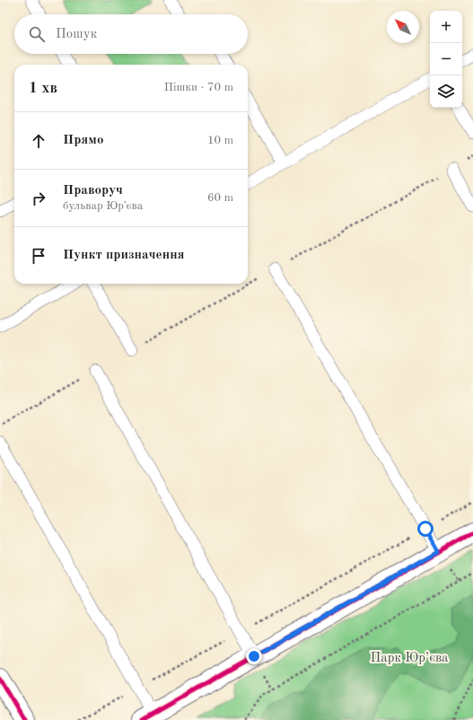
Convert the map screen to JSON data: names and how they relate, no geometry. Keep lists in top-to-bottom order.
{
  "parks": ["Парк Юр’єва"],
  "north": "top left",
  "page": {
    "map_buttons": ["+", "−"],
    "search": "Пошук",
    "heading": ["1 хв", "Пішки · 70 m"],
    "list": [
      ["Прямо", "10 m"],
      ["Праворуч", "бульвар Юрʼєва", "60 m"],
      "Пункт призначення"
    ]
  }
}
